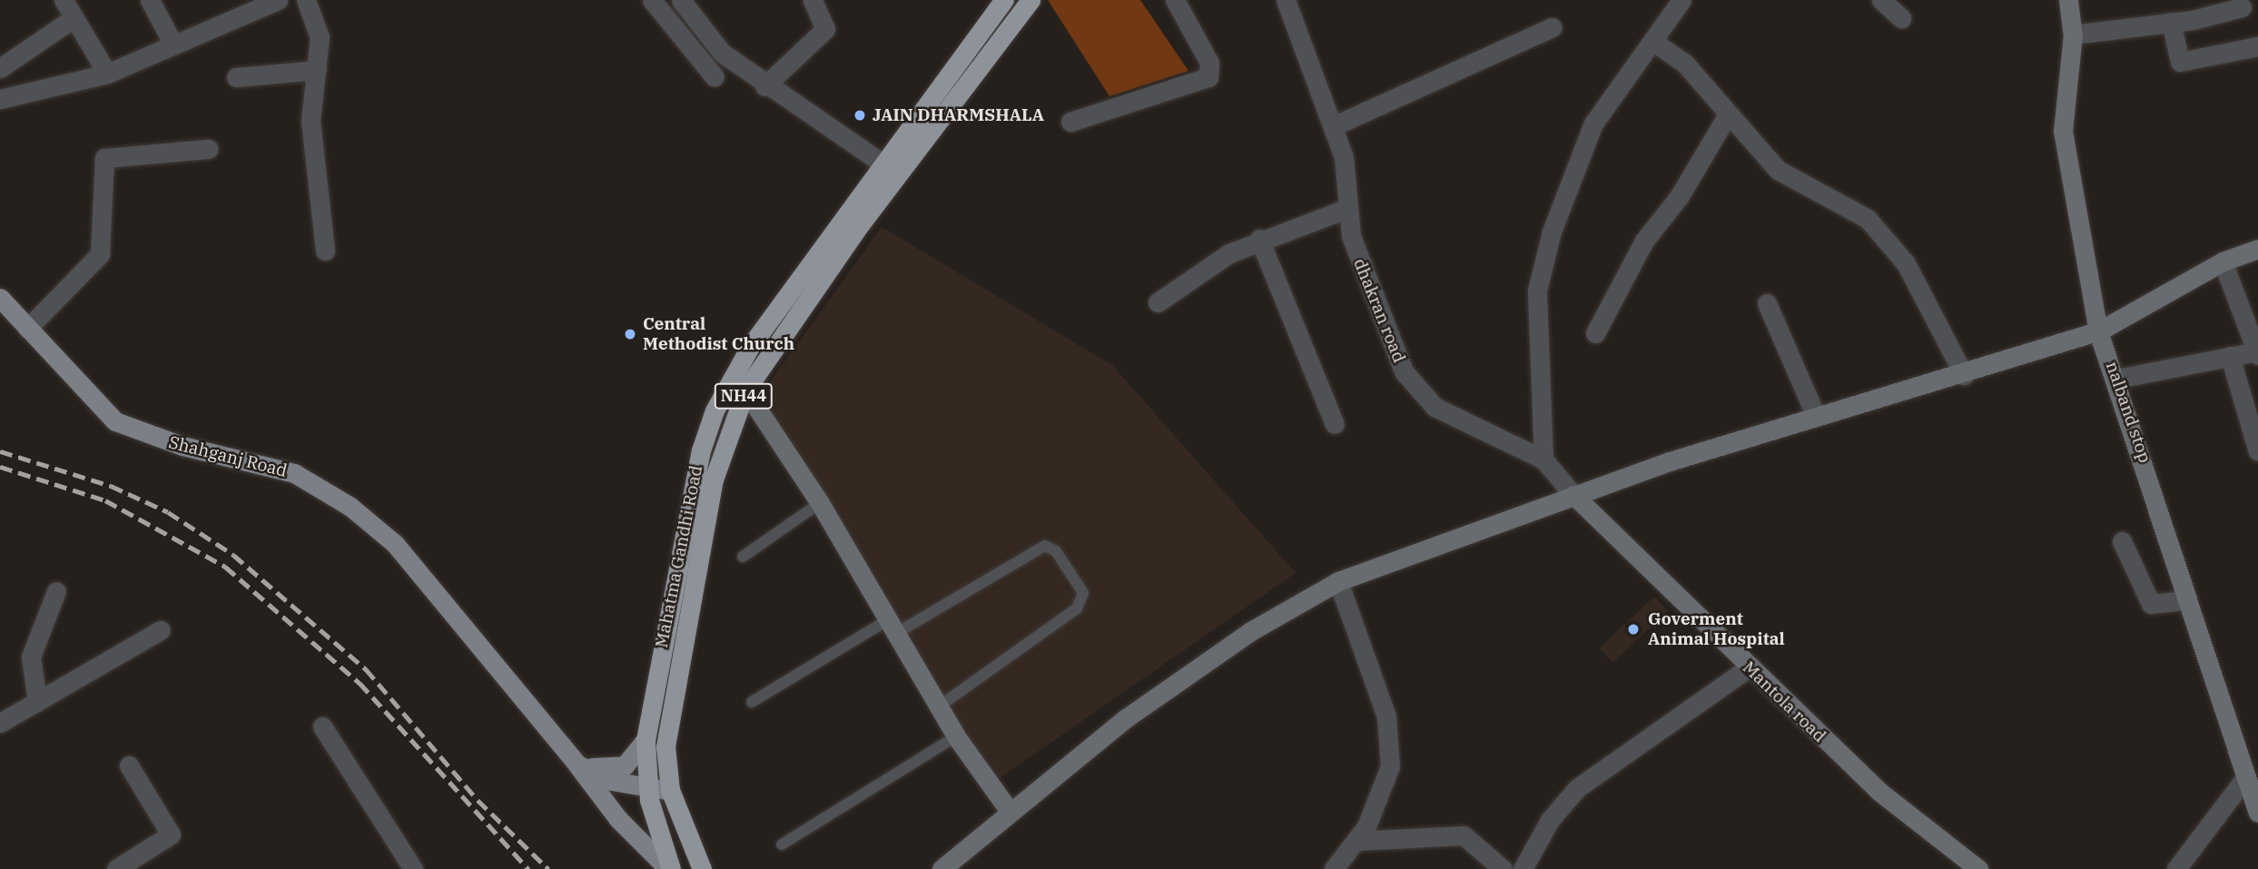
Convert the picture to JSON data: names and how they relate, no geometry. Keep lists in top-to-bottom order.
{
  "streets": {
    "highway": ["NH44", "Mahatma Gandhi Road"],
    "main road": ["Shahganj Road"],
    "street": ["dhakran road", "nalband stop", "Mantola road"]
  },
  "crossings": [
    ["Shahganj Road", "Mahatma Gandhi Road"]
  ],
  "places": ["JAIN DHARMSHALA", "Central Methodist Church", "Goverment Animal Hospital"]
}
